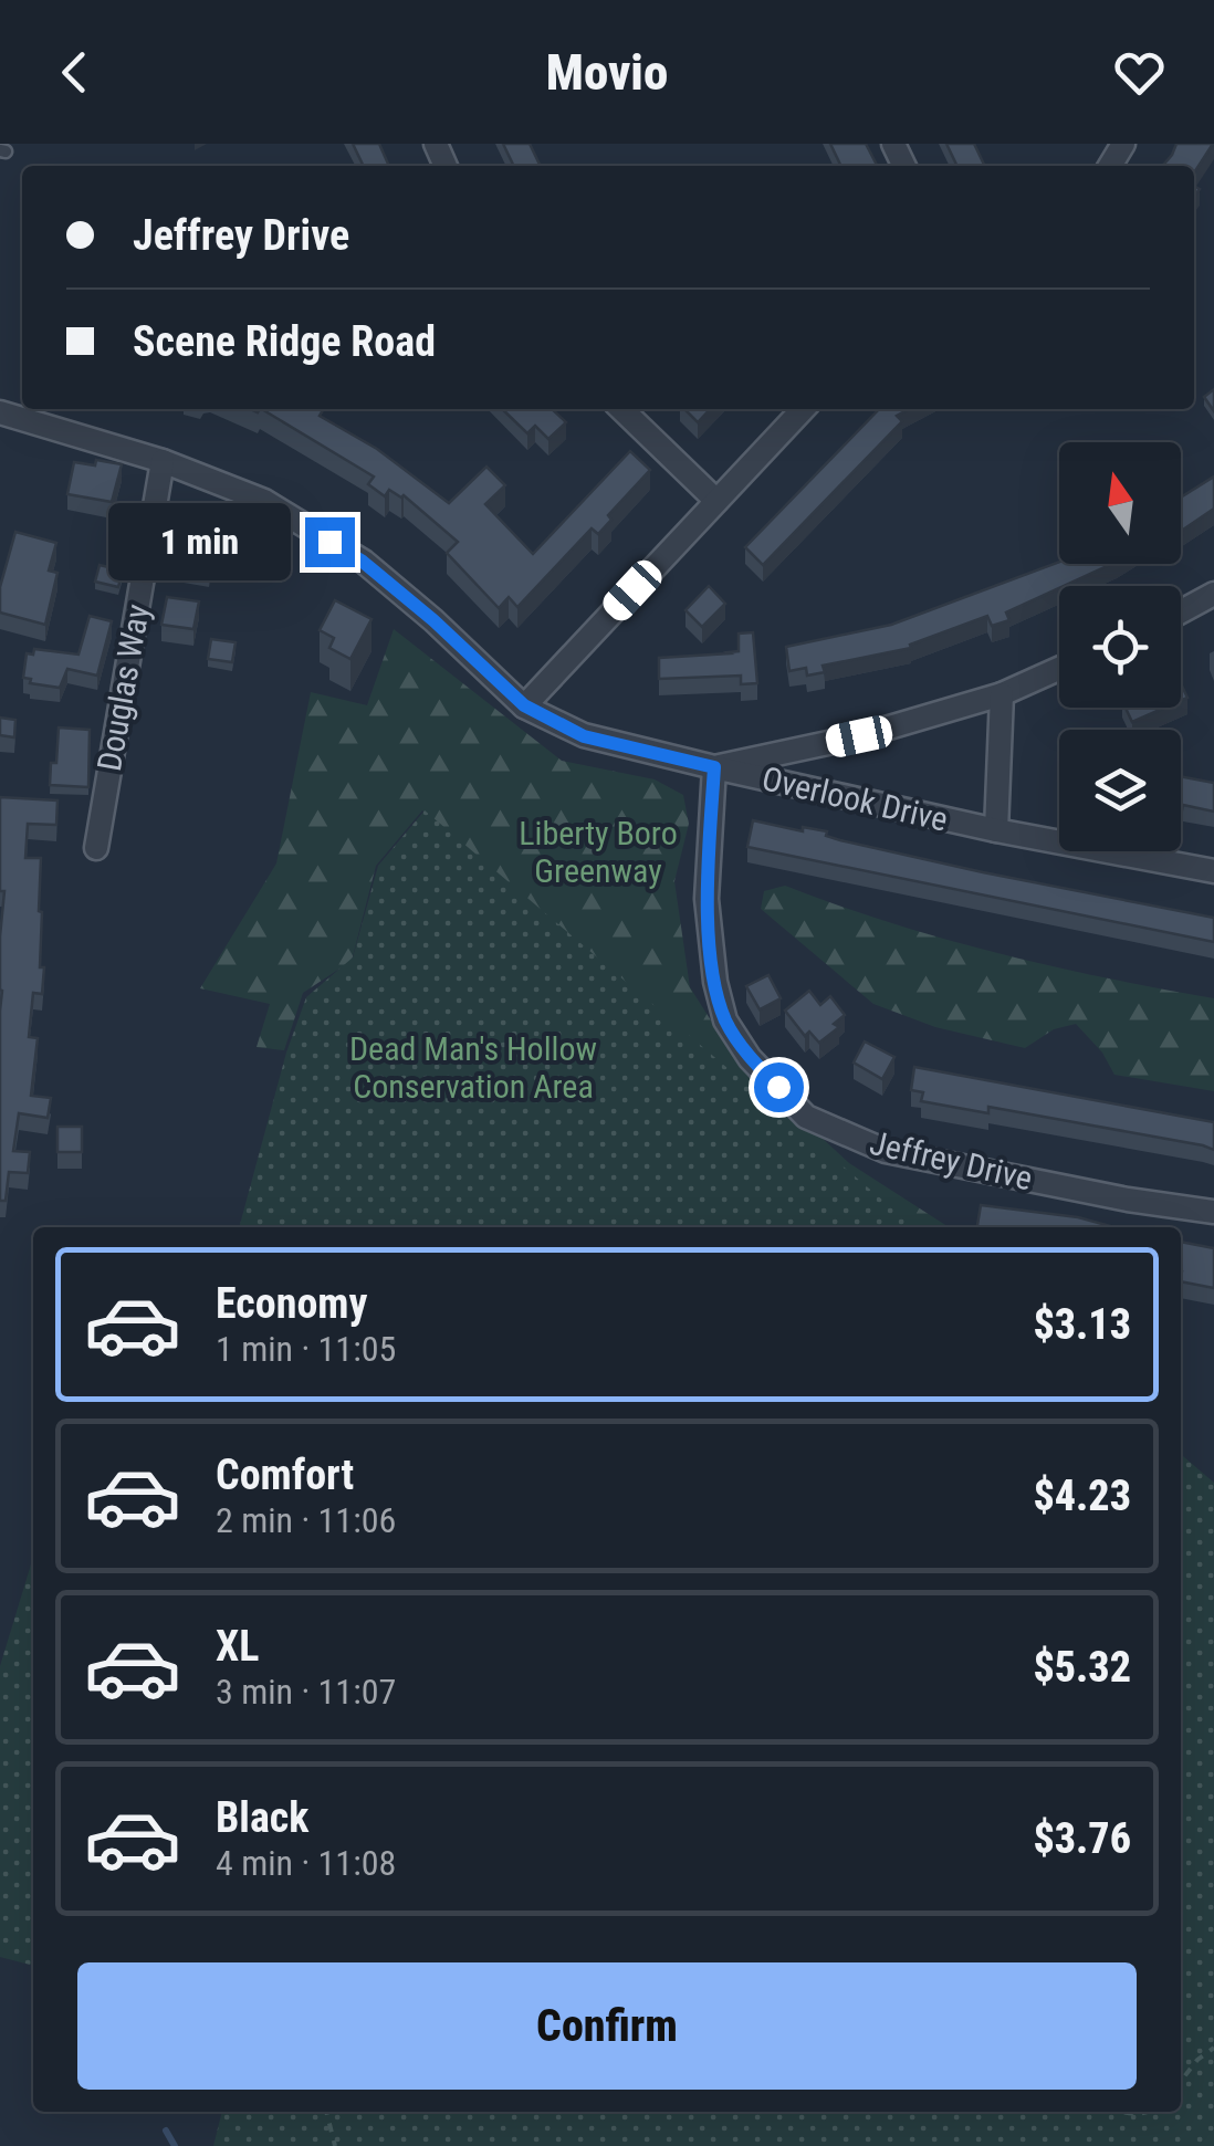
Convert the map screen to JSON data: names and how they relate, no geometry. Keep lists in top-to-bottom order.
{
  "streets": {
    "street": ["Douglas Way", "Overlook Drive", "Jeffrey Drive"]
  },
  "crossings": [
    ["Douglas Way", "Overlook Drive"],
    ["Overlook Drive", "Jeffrey Drive"]
  ],
  "parks": ["Liberty Boro Greenway", "Dead Man's Hollow Conservation Area"],
  "north": "top",
  "page": {
    "header": "Movio",
    "banner": ["Jeffrey Drive", "Scene Ridge Road"],
    "bubble": "1 min",
    "list": [
      {
        "name": "Economy",
        "note": "1 min · 11:05",
        "value": "$3.13"
      },
      {
        "name": "Comfort",
        "note": "2 min · 11:06",
        "value": "$4.23"
      },
      {
        "name": "XL",
        "note": "3 min · 11:07",
        "value": "$5.32"
      },
      {
        "name": "Black",
        "note": "4 min · 11:08",
        "value": "$3.76"
      }
    ],
    "buttons": "Confirm"
  }
}
